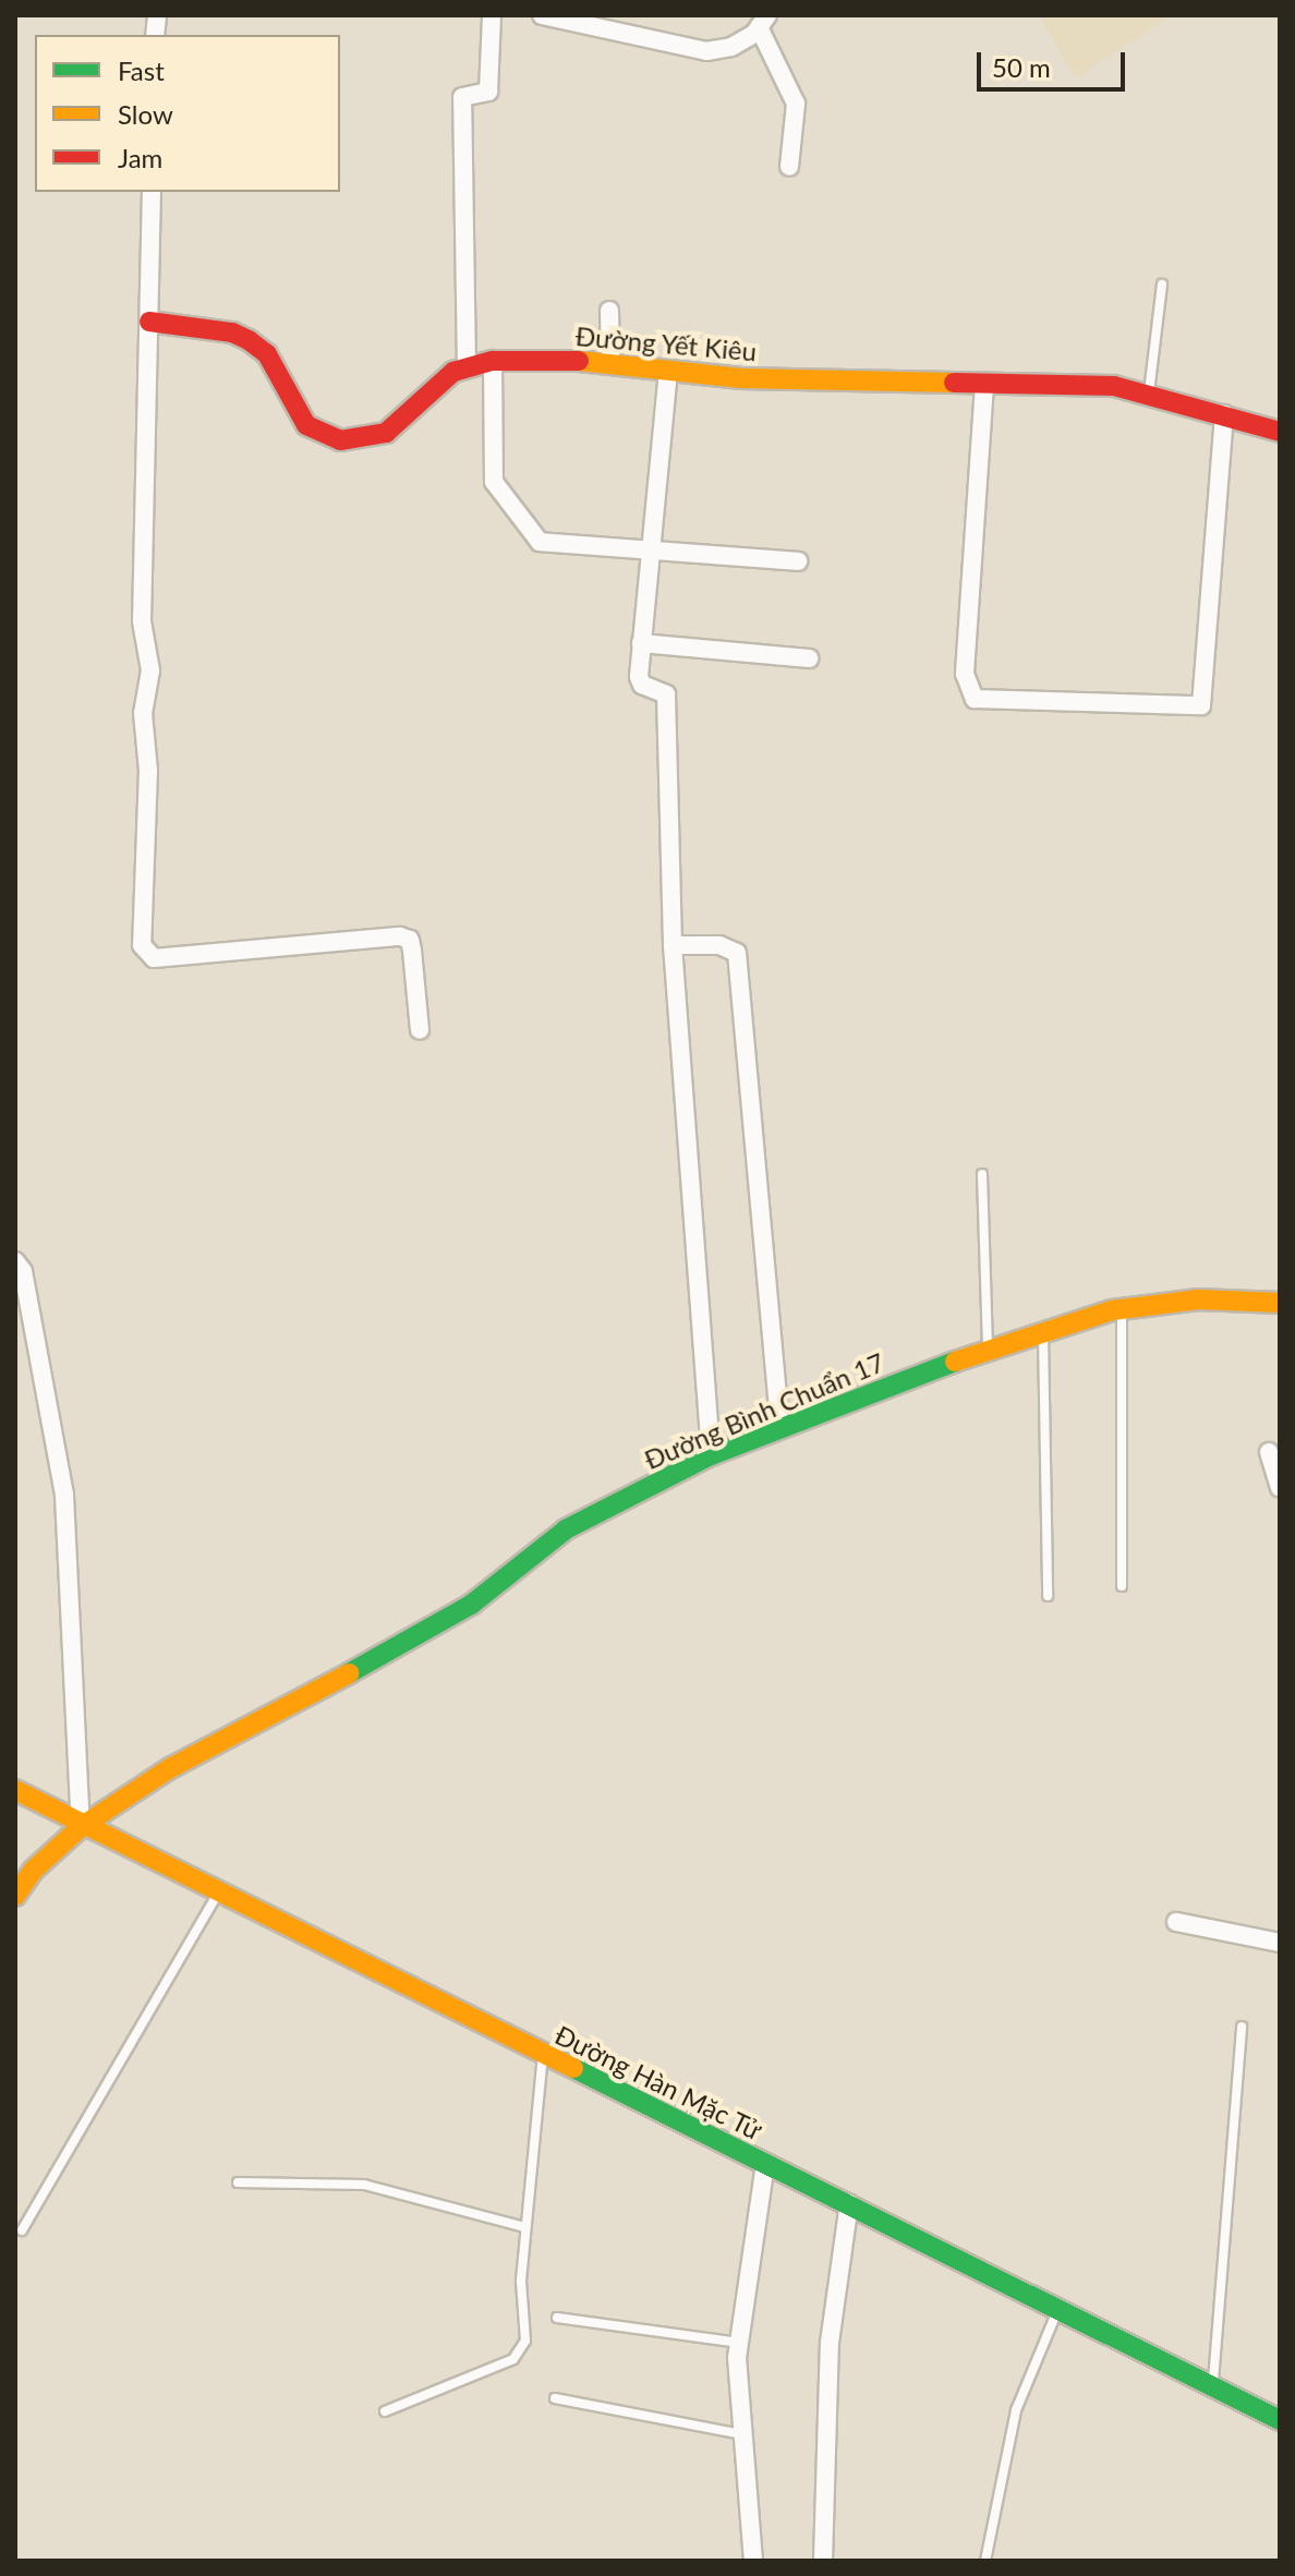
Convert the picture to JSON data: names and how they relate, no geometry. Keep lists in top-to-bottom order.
{
  "streets": {
    "street": ["Đường Yết Kiêu", "Đường Bình Chuẩn 17", "Đường Hàn Mặc Tử"]
  },
  "crossings": [
    ["Đường Bình Chuẩn 17", "Đường Hàn Mặc Tử"]
  ],
  "legend": ["Fast", "Slow", "Jam"],
  "scale_bar": "50 m"
}
